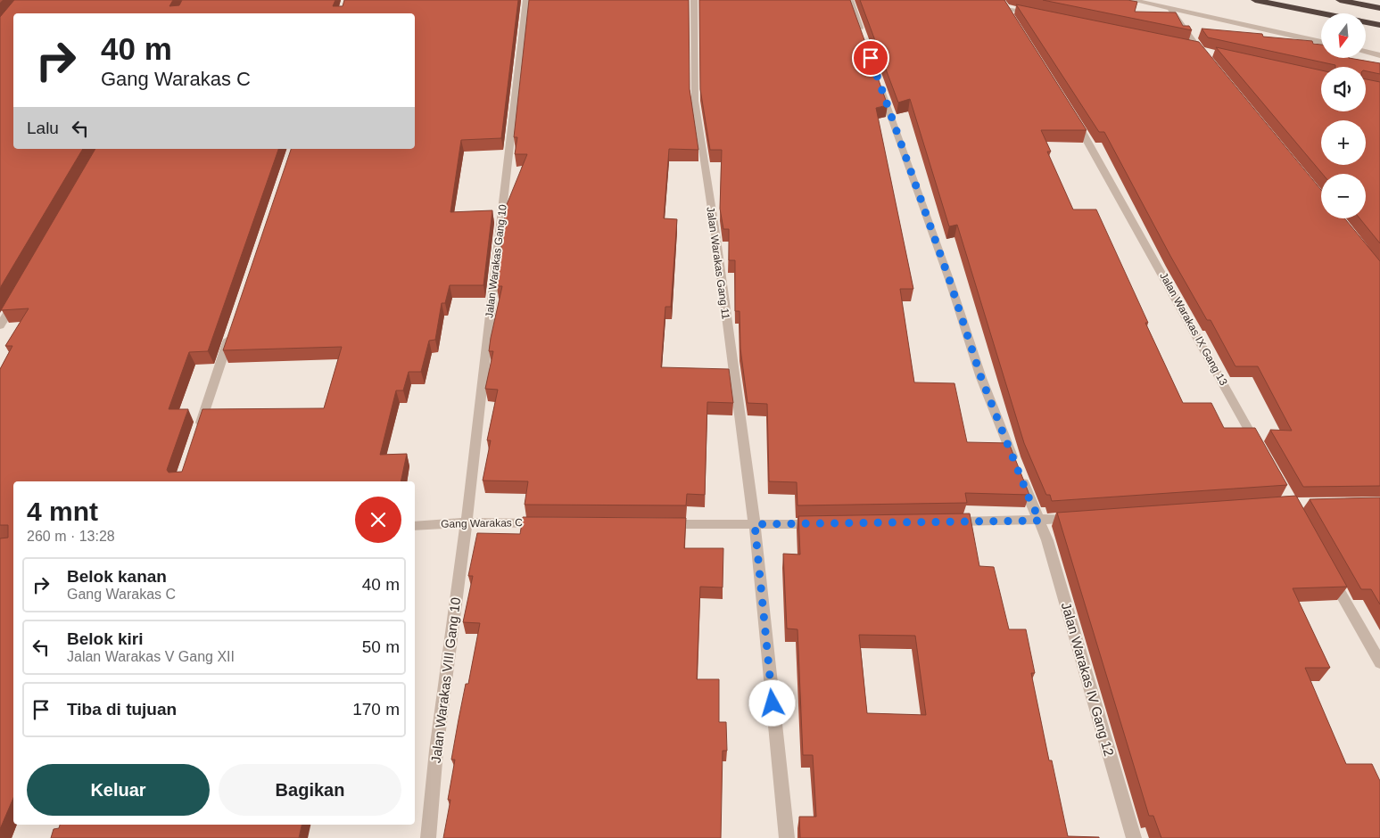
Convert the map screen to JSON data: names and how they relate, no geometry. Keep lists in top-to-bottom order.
{
  "streets": {
    "street": [
      "Jalan Warakas Gang 10",
      "Jalan Warakas Gang 11",
      "Jalan Warakas IX Gang 13",
      "Gang Warakas C",
      "Jalan Warakas IV Gang 12",
      "Jalan Warakas VIII Gang 10"
    ]
  },
  "crossings": [
    ["Jalan Warakas Gang 10", "Gang Warakas C"],
    ["Jalan Warakas Gang 10", "Jalan Warakas VIII Gang 10"],
    ["Gang Warakas C", "Jalan Warakas VIII Gang 10"]
  ],
  "north": "bottom",
  "page": {
    "map_buttons": ["+", "−"],
    "turn": ["40 m", "Gang Warakas C"],
    "then": "Lalu",
    "heading": ["4 mnt", "260 m · 13:28"],
    "list": [
      {
        "name": "Belok kanan",
        "note": "Gang Warakas C",
        "value": "40 m"
      },
      {
        "name": "Belok kiri",
        "note": "Jalan Warakas V Gang XII",
        "value": "50 m"
      },
      {
        "name": "Tiba di tujuan",
        "value": "170 m"
      }
    ],
    "buttons": ["Keluar", "Bagikan"]
  }
}
